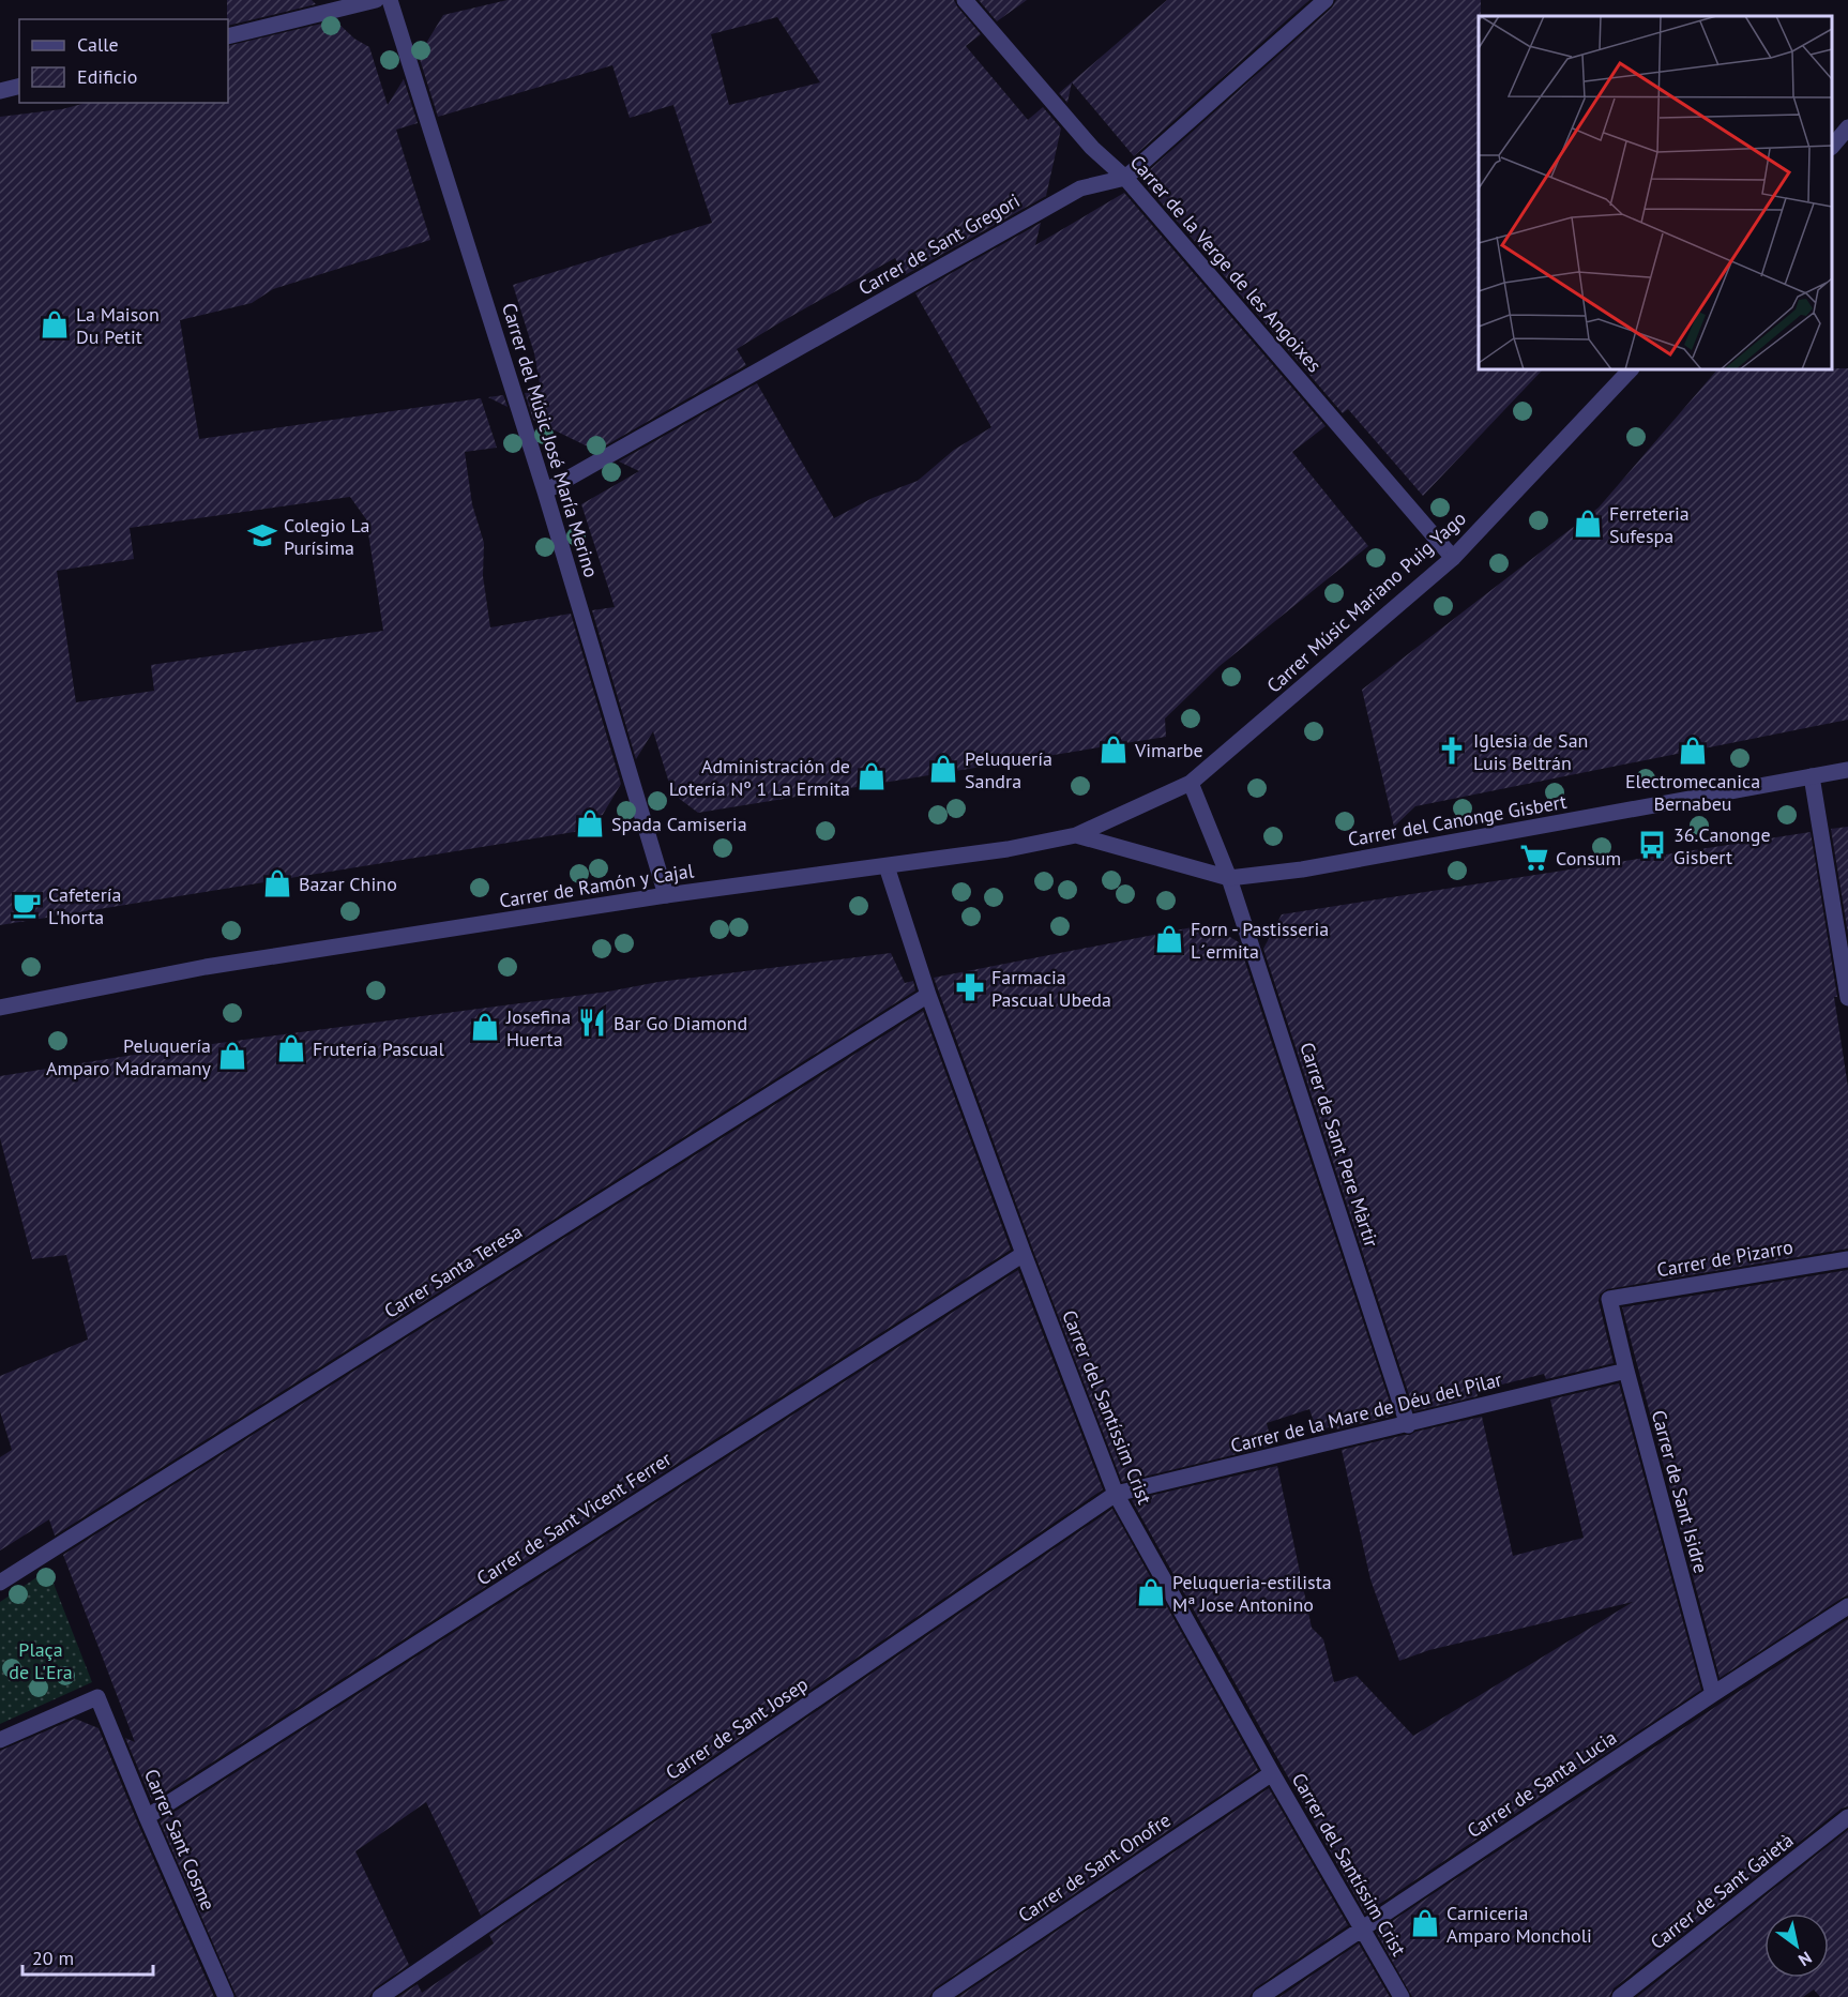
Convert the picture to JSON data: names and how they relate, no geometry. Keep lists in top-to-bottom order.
{
  "streets": {
    "street": [
      "Carrer de Sant Gregori",
      "Carrer de la Verge de les Angoixes",
      "Carrer del Músic José María Merino",
      "Carrer Músic Mariano Puig Yago",
      "Carrer del Canonge Gisbert",
      "Carrer de Ramón y Cajal",
      "Carrer de Sant Pere Màrtir",
      "Carrer de Pizarro",
      "Carrer Santa Teresa",
      "Carrer del Santíssim Crist",
      "Carrer de la Mare de Déu del Pilar",
      "Carrer de Sant Isidre",
      "Carrer de Sant Vicent Ferrer",
      "Carrer de Sant Josep",
      "Carrer de Santa Lucia",
      "Carrer Sant Cosme",
      "Carrer de Sant Onofre",
      "Carrer de Sant Gaietà"
    ]
  },
  "crossings": [
    ["Carrer de Sant Gregori", "Carrer de la Verge de les Angoixes"],
    ["Carrer de Sant Gregori", "Carrer del Músic José María Merino"],
    ["Carrer de la Verge de les Angoixes", "Carrer Músic Mariano Puig Yago"],
    ["Carrer del Músic José María Merino", "Carrer de Ramón y Cajal"],
    ["Carrer Músic Mariano Puig Yago", "Carrer de Ramón y Cajal"],
    ["Carrer del Canonge Gisbert", "Carrer de Ramón y Cajal"],
    ["Carrer del Canonge Gisbert", "Carrer de Sant Pere Màrtir"],
    ["Carrer de Ramón y Cajal", "Carrer del Santíssim Crist"],
    ["Carrer de Sant Pere Màrtir", "Carrer de la Mare de Déu del Pilar"],
    ["Carrer de Pizarro", "Carrer de Sant Isidre"],
    ["Carrer Santa Teresa", "Carrer del Santíssim Crist"],
    ["Carrer del Santíssim Crist", "Carrer de la Mare de Déu del Pilar"],
    ["Carrer del Santíssim Crist", "Carrer de Sant Vicent Ferrer"],
    ["Carrer del Santíssim Crist", "Carrer de Sant Josep"],
    ["Carrer del Santíssim Crist", "Carrer de Santa Lucia"],
    ["Carrer del Santíssim Crist", "Carrer de Sant Onofre"],
    ["Carrer de la Mare de Déu del Pilar", "Carrer de Sant Isidre"],
    ["Carrer de la Mare de Déu del Pilar", "Carrer de Sant Josep"],
    ["Carrer de Sant Isidre", "Carrer de Santa Lucia"],
    ["Carrer de Sant Vicent Ferrer", "Carrer Sant Cosme"]
  ],
  "parks": ["Plaça de L'Era"],
  "places": {
    "shop": [
      "La Maison Du Petit",
      "Ferreteria Sufespa",
      "Vimarbe",
      "Electromecanica Bernabeu",
      "Peluquería Sandra",
      "Administración de Lotería Nº 1 La Ermita",
      "Spada Camiseria",
      "Bazar Chino",
      "Forn - Pastisseria L´ermita",
      "Josefina Huerta",
      "Frutería Pascual",
      "Peluquería Amparo Madramany",
      "Peluqueria-estilista Mª Jose Antonino",
      "Carniceria Amparo Moncholi"
    ],
    "school or university": ["Colegio La Purísima"],
    "church": ["Iglesia de San Luis Beltrán"],
    "bus stop": ["36.Canonge Gisbert"],
    "supermarket": ["Consum"],
    "cafe": ["Cafetería L'horta"],
    "pharmacy": ["Farmacia Pascual Ubeda"],
    "restaurant": ["Bar Go Diamond"]
  },
  "legend": ["Calle", "Edificio"],
  "scale_bar": "20 m",
  "north": "bottom right"
}
